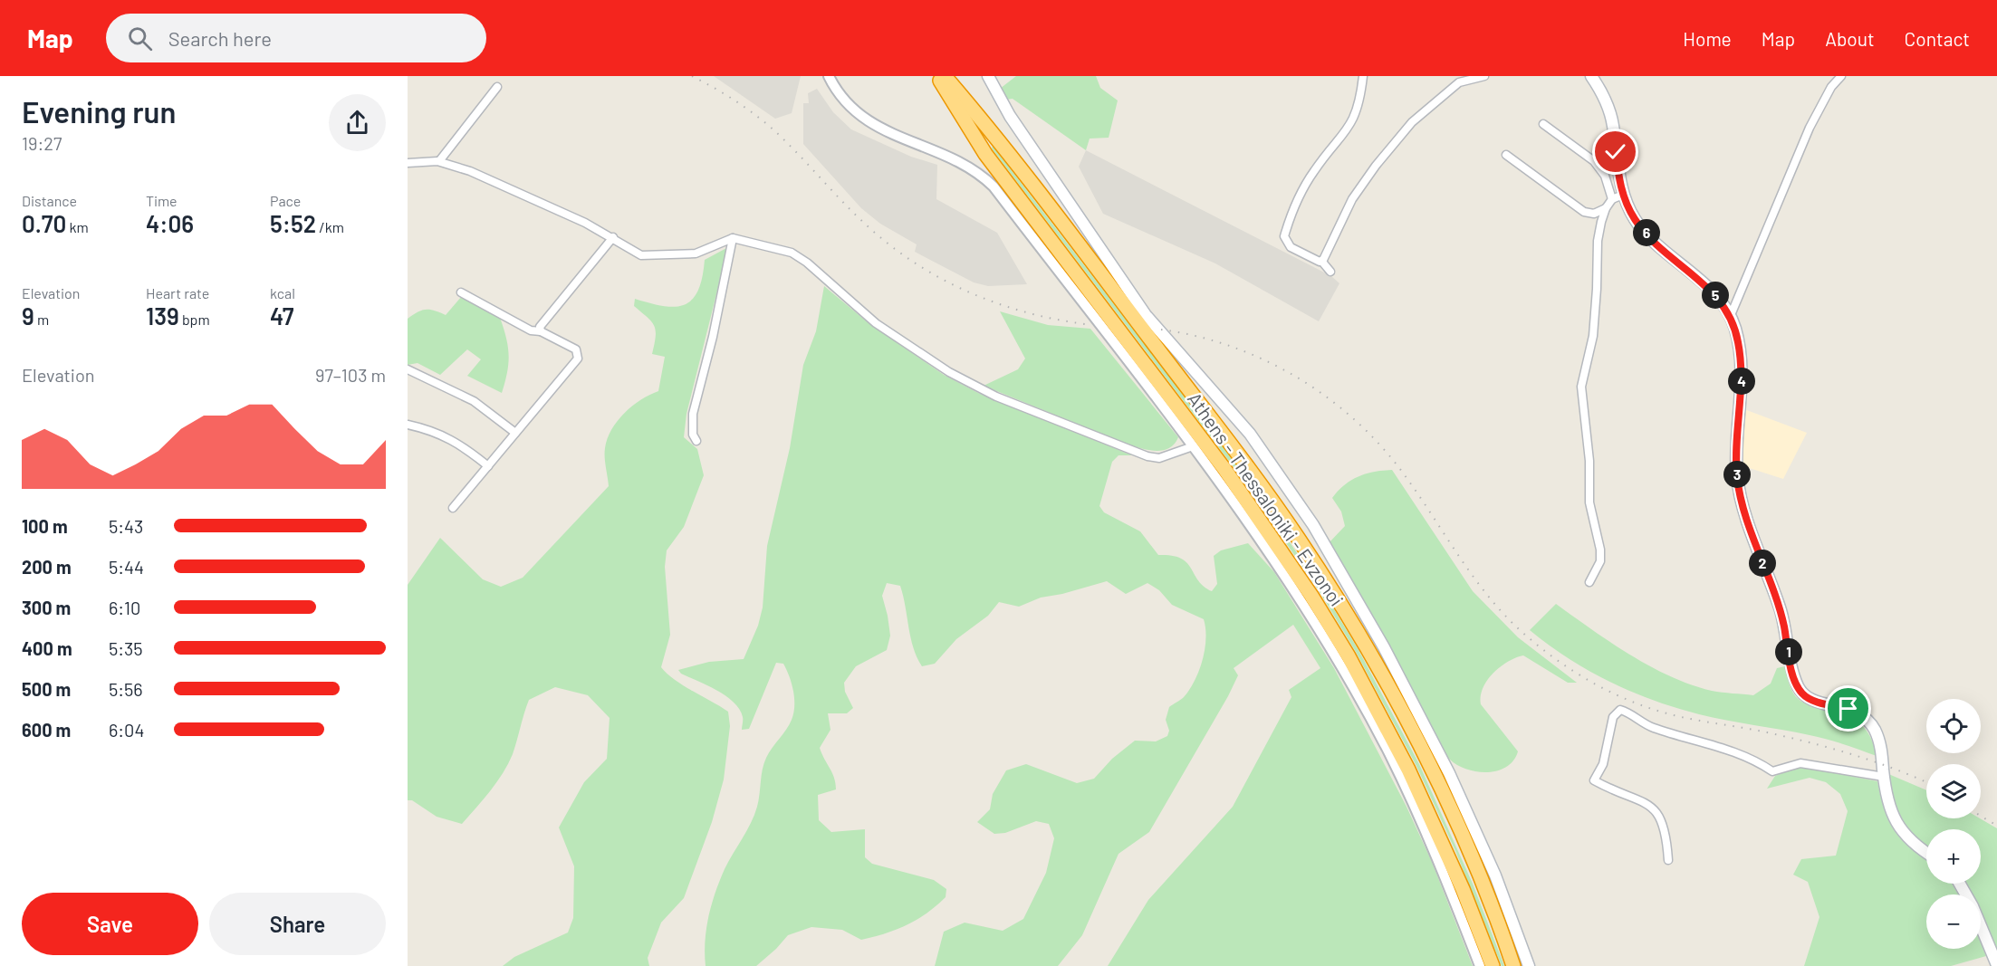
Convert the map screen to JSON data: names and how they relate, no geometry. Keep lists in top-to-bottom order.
{
  "streets": {
    "highway": ["Athens - Thessaloniki - Evzonoi"]
  },
  "page": {
    "header": "Map",
    "search": "Search here",
    "nav": [
      "Home",
      "Map",
      "About",
      "Contact"
    ],
    "heading": ["Evening run", "19:27"],
    "stats": [
      ["Distance", "0.70 km"],
      ["Time", "4:06"],
      ["Pace", "5:52 /km"],
      ["Elevation", "9 m"],
      ["Heart rate", "139 bpm"],
      ["kcal", "47"]
    ],
    "pins": [
      "6",
      "5",
      "4",
      "3",
      "2",
      "1"
    ],
    "chart": ["Elevation", "97–103 m"],
    "list": [
      {
        "name": "100 m",
        "note": "5:43"
      },
      {
        "name": "200 m",
        "note": "5:44"
      },
      {
        "name": "300 m",
        "note": "6:10"
      },
      {
        "name": "400 m",
        "note": "5:35"
      },
      {
        "name": "500 m",
        "note": "5:56"
      },
      {
        "name": "600 m",
        "note": "6:04"
      }
    ],
    "map_buttons": ["+", "−"],
    "buttons": ["Save", "Share"]
  }
}
